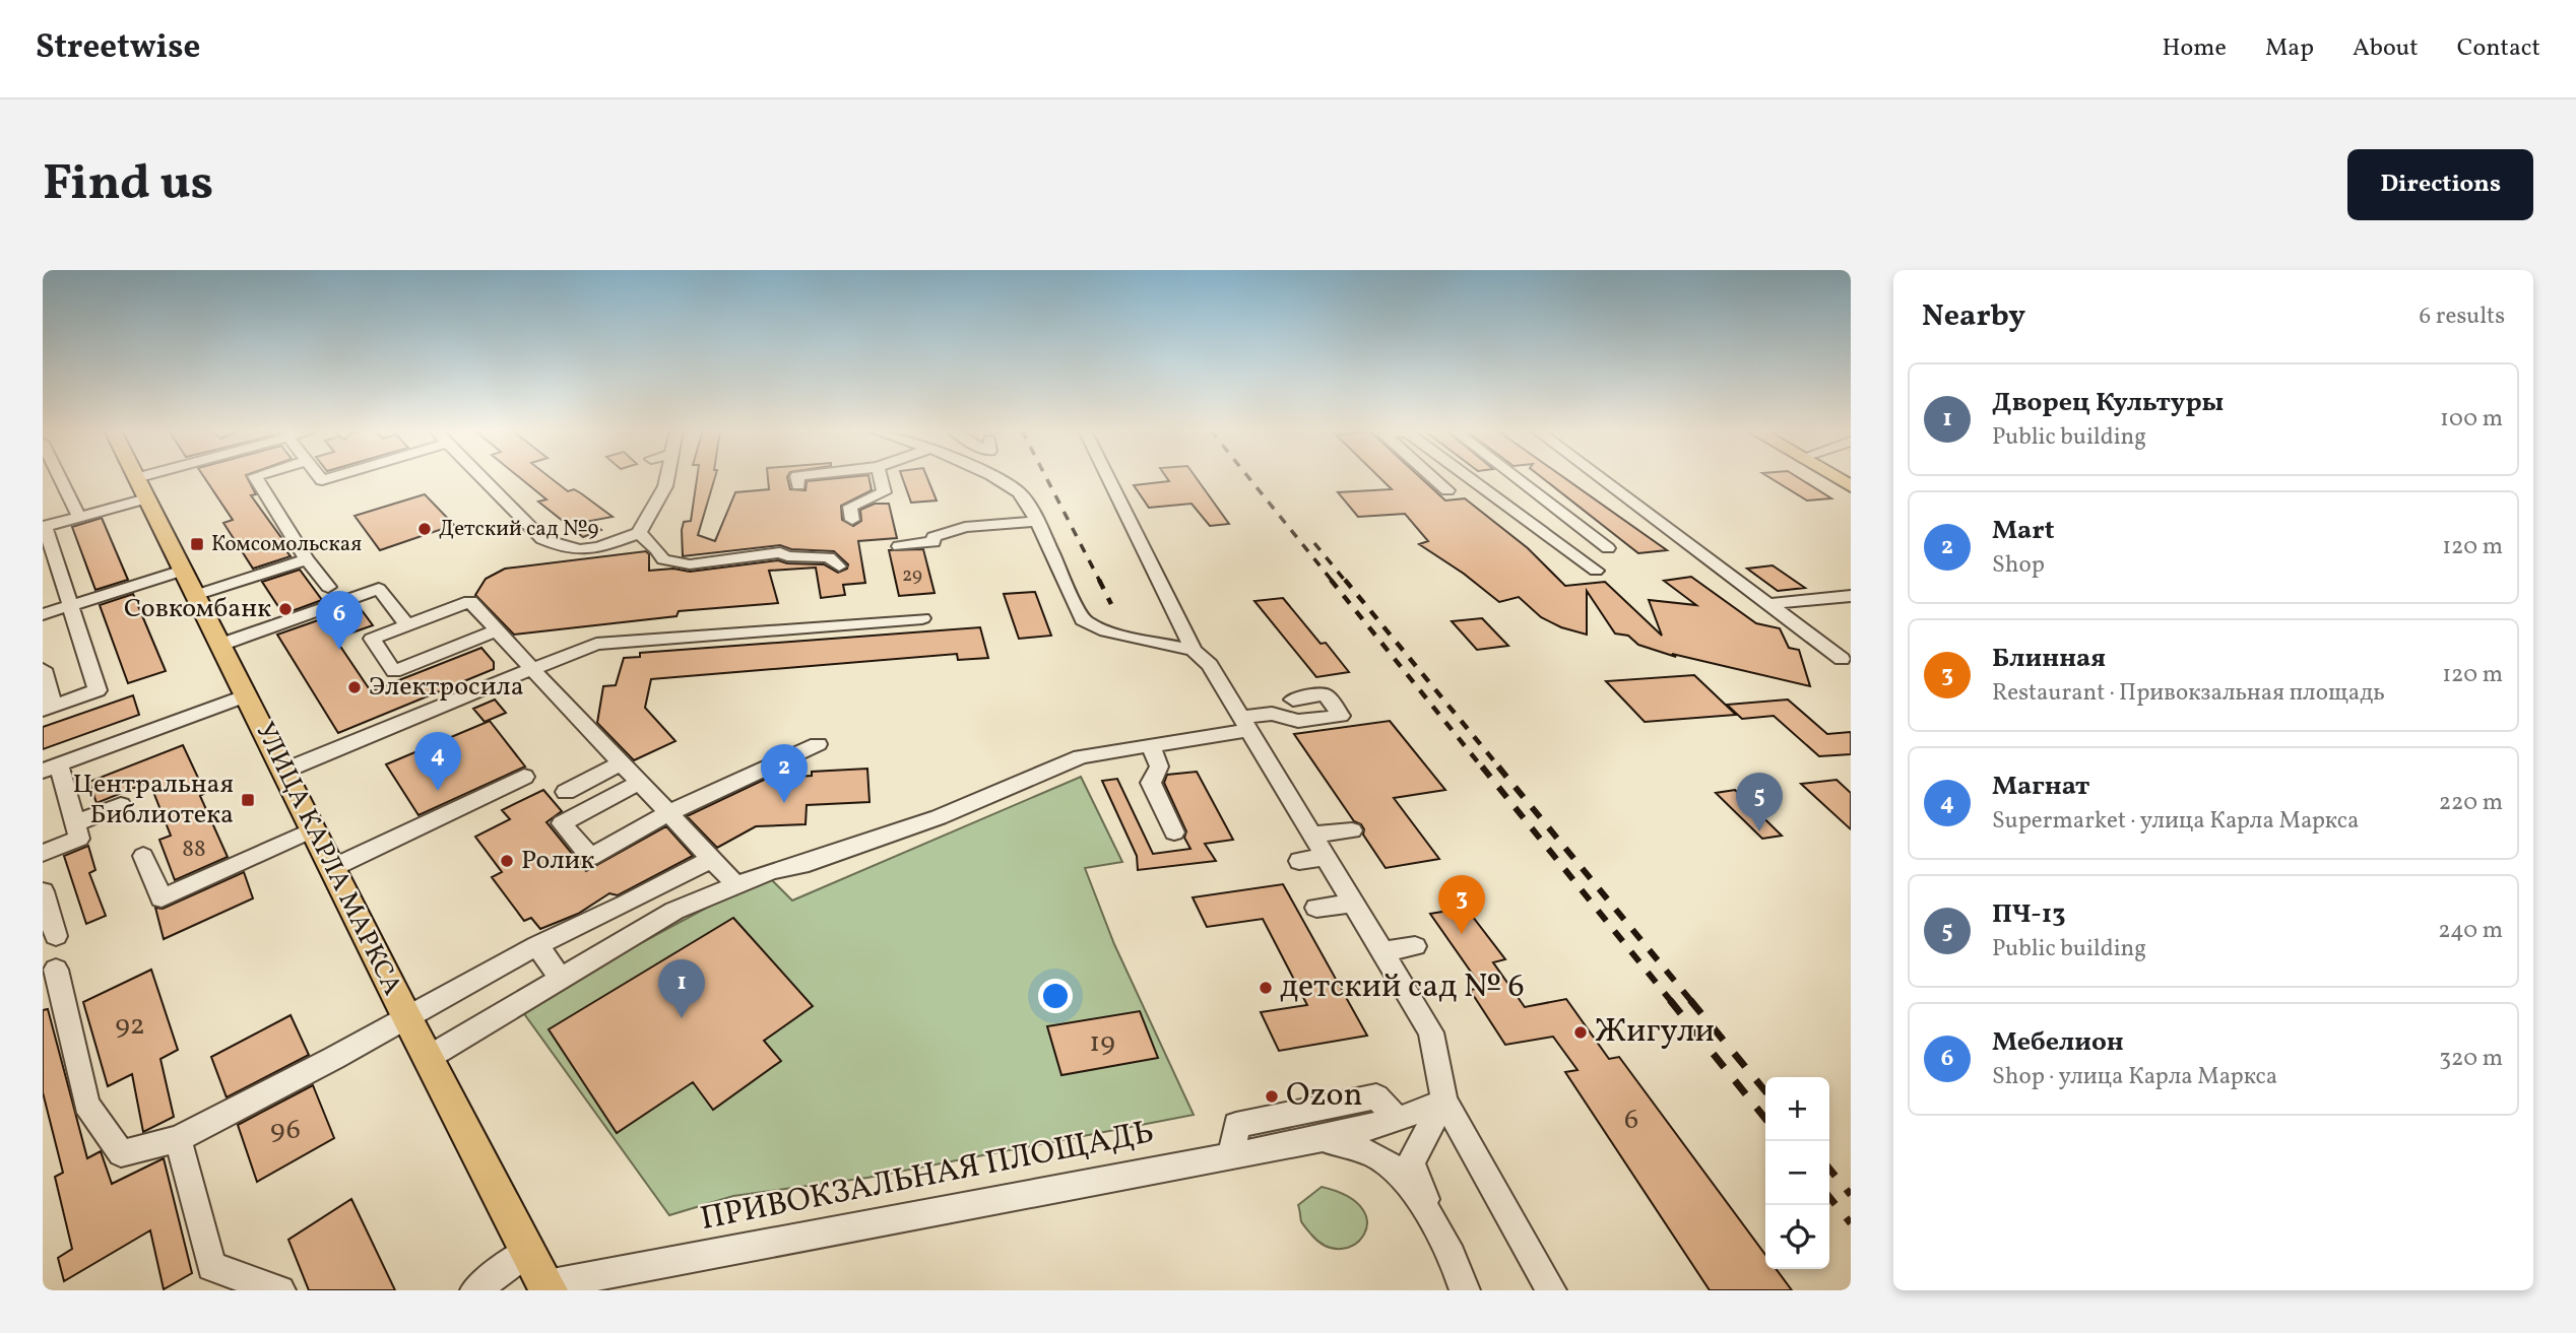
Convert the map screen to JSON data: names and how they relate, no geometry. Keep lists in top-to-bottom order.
{
  "streets": {
    "main road": ["УЛИЦА КАРЛА МАРКСА"],
    "street": ["ПРИВОКЗАЛЬНАЯ ПЛОЩАДЬ"]
  },
  "crossings": [
    ["УЛИЦА КАРЛА МАРКСА", "ПРИВОКЗАЛЬНАЯ ПЛОЩАДЬ"]
  ],
  "places": {
    "other": [
      "Детский сад №9",
      "Совкомбанк",
      "Электросила",
      "Ролик",
      "детский сад № 6",
      "Жигули",
      "Ozon"
    ],
    "transit": ["Комсомольская", "Центральная Библиотека"]
  },
  "house_numbers": [
    "29",
    "88",
    "92",
    "19",
    "6",
    "96"
  ],
  "page": {
    "header": "Streetwise",
    "nav": [
      "Home",
      "Map",
      "About",
      "Contact"
    ],
    "buttons": "Directions",
    "title": "Find us",
    "heading": ["Nearby", "6 results"],
    "list": [
      {
        "mark": "1",
        "name": "Дворец Культуры",
        "note": "Public building",
        "value": "100 m"
      },
      {
        "mark": "2",
        "name": "Mart",
        "note": "Shop",
        "value": "120 m"
      },
      {
        "mark": "3",
        "name": "Блинная",
        "note": "Restaurant · Привокзальная площадь",
        "value": "120 m"
      },
      {
        "mark": "4",
        "name": "Магнат",
        "note": "Supermarket · улица Карла Маркса",
        "value": "220 m"
      },
      {
        "mark": "5",
        "name": "ПЧ-13",
        "note": "Public building",
        "value": "240 m"
      },
      {
        "mark": "6",
        "name": "Мебелион",
        "note": "Shop · улица Карла Маркса",
        "value": "320 m"
      }
    ],
    "pins": [
      "6",
      "4",
      "2",
      "5",
      "3",
      "1"
    ],
    "map_buttons": ["+", "−"]
  }
}
